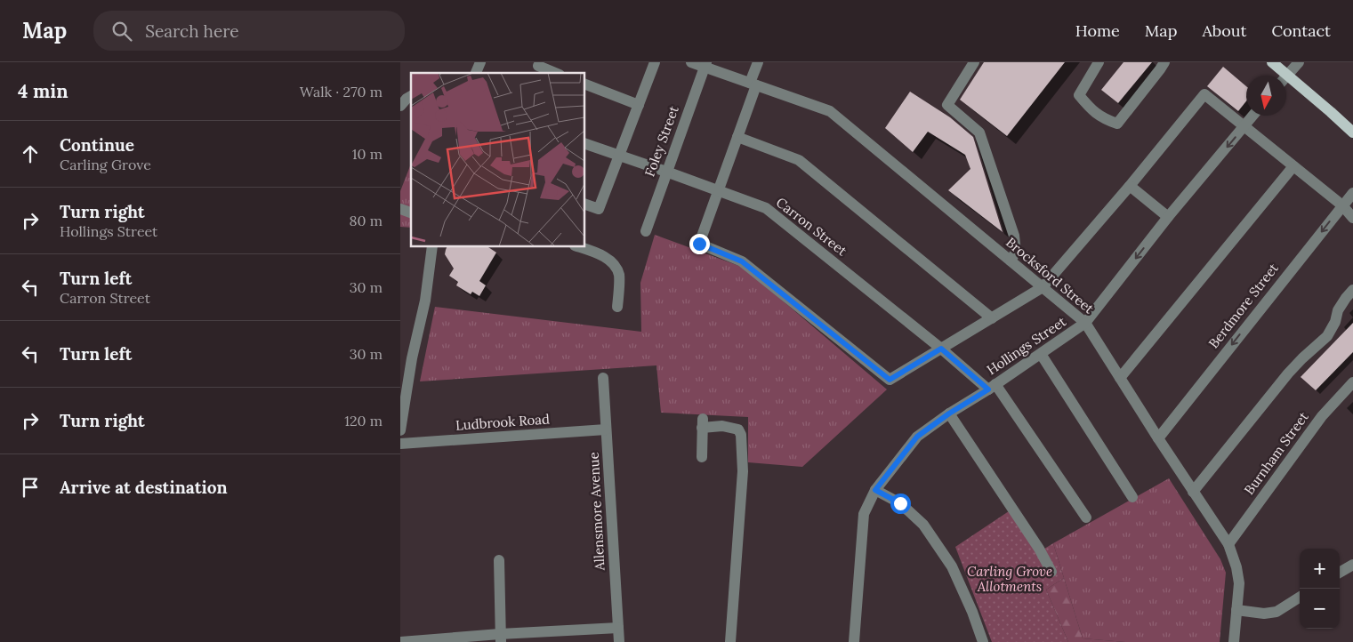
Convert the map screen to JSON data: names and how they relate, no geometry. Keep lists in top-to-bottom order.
{
  "streets": {
    "street": [
      "Foley Street",
      "Carron Street",
      "Brocksford Street",
      "Berdmore Street",
      "Hollings Street",
      "Ludbrook Road",
      "Burnham Street",
      "Allensmore Avenue"
    ]
  },
  "crossings": [
    ["Foley Street", "Carron Street"],
    ["Foley Street", "Brocksford Street"],
    ["Carron Street", "Hollings Street"],
    ["Brocksford Street", "Berdmore Street"],
    ["Brocksford Street", "Hollings Street"],
    ["Brocksford Street", "Burnham Street"],
    ["Ludbrook Road", "Allensmore Avenue"]
  ],
  "parks": ["Carling Grove Allotments"],
  "north": "bottom",
  "page": {
    "header": "Map",
    "search": "Search here",
    "nav": [
      "Home",
      "Map",
      "About",
      "Contact"
    ],
    "heading": ["4 min", "Walk · 270 m"],
    "list": [
      ["Continue", "Carling Grove", "10 m"],
      ["Turn right", "Hollings Street", "80 m"],
      ["Turn left", "Carron Street", "30 m"],
      ["Turn left", "30 m"],
      ["Turn right", "120 m"],
      "Arrive at destination"
    ],
    "map_buttons": ["+", "−"]
  }
}
